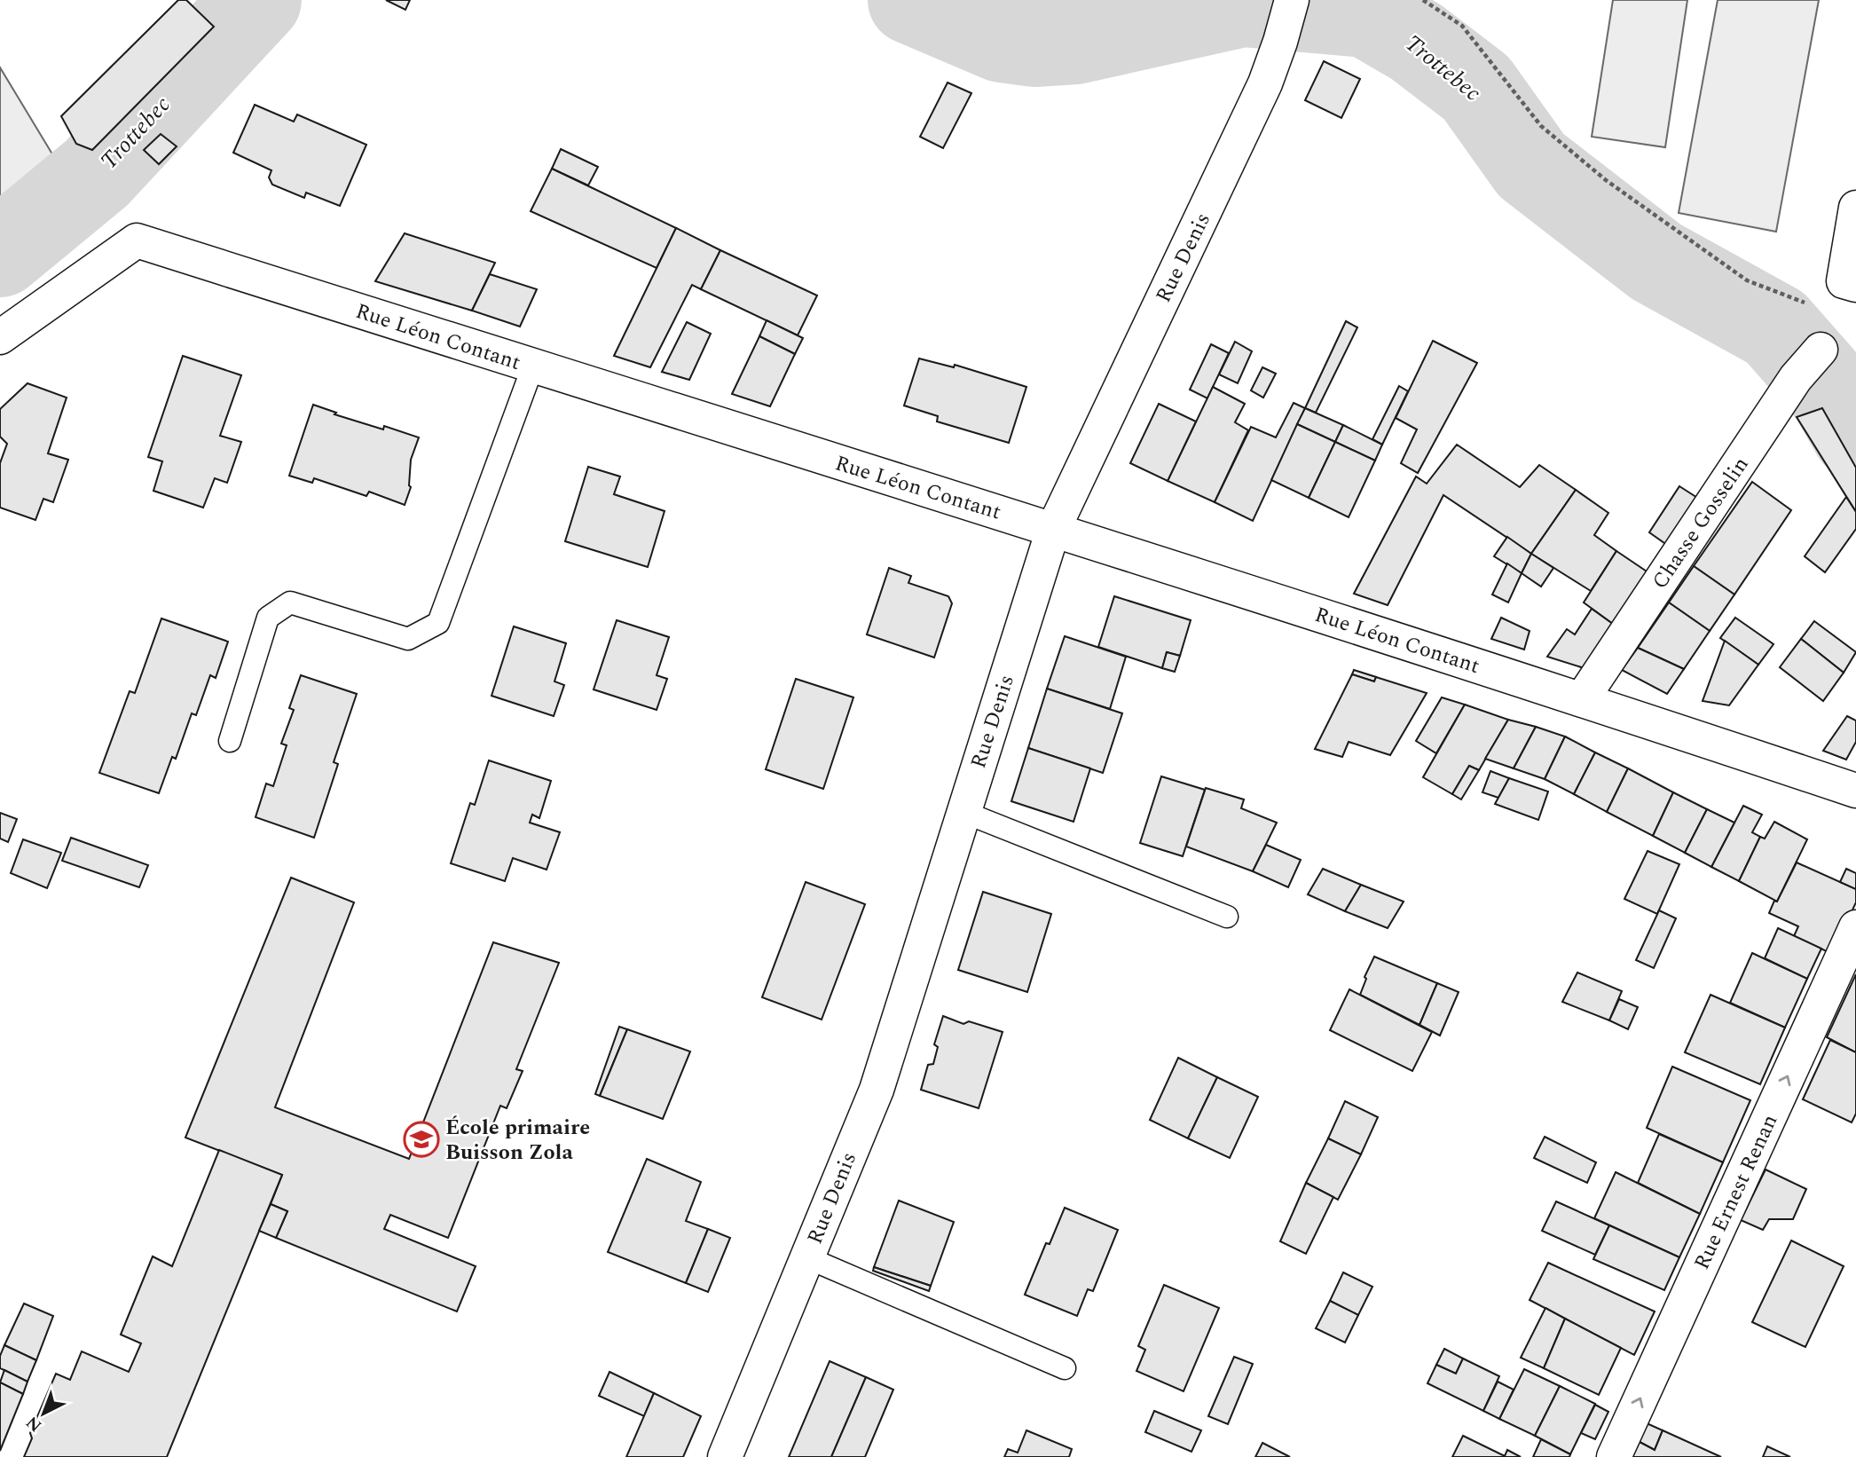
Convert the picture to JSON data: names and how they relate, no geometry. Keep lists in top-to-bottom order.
{
  "streets": {
    "street": [
      "Rue Denis",
      "Rue Léon Contant",
      "Chasse Gosselin",
      "Rue Ernest Renan"
    ]
  },
  "crossings": [
    ["Rue Denis", "Rue Léon Contant"],
    ["Rue Léon Contant", "Chasse Gosselin"]
  ],
  "one_way": ["Rue Ernest Renan"],
  "water": ["Trottebec"],
  "places": {
    "school or university": ["École primaire Buisson Zola"]
  },
  "north": "bottom left"
}
